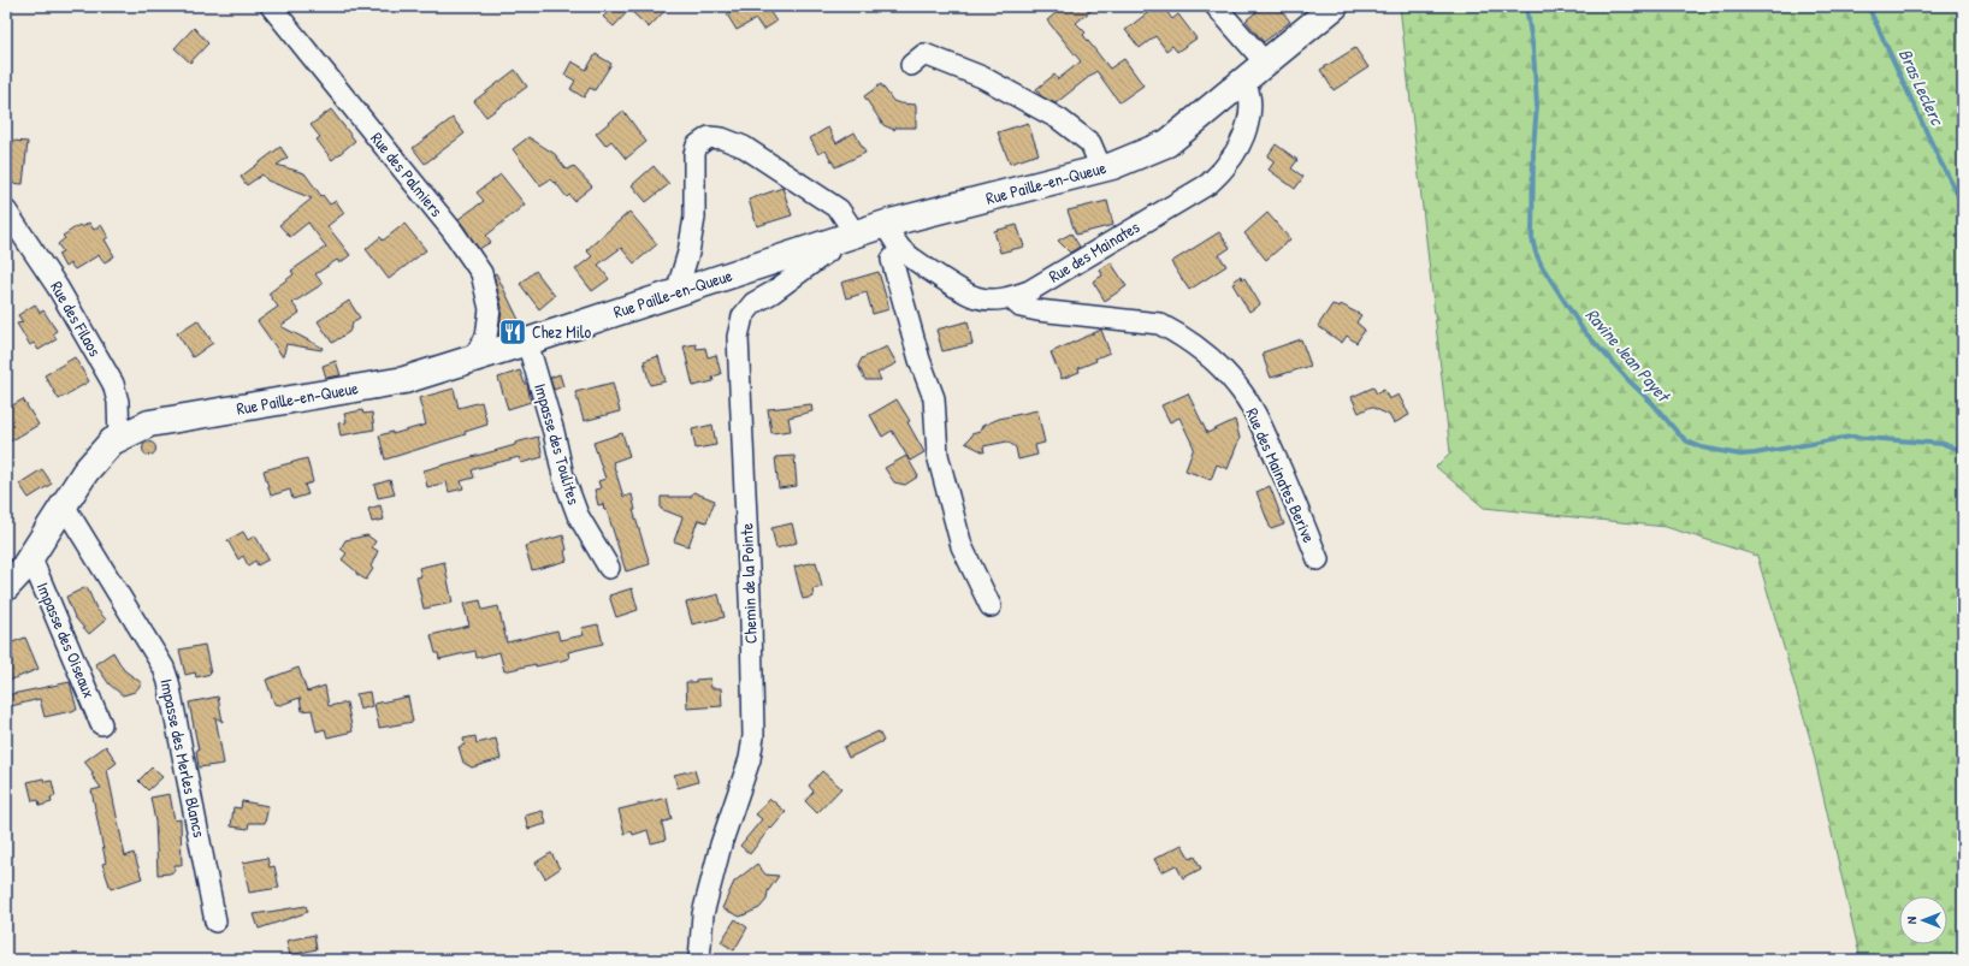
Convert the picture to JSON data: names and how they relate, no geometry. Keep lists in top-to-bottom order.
{
  "streets": {
    "main road": ["Rue Paille-en-Queue"],
    "street": [
      "Rue des Palmiers",
      "Rue des Mainates",
      "Rue des Filaos",
      "Impasse des Toulites",
      "Rue des Mainates Berive",
      "Chemin de la Pointe",
      "Impasse des Oiseaux",
      "Impasse des Merles Blancs"
    ]
  },
  "crossings": [
    ["Rue des Palmiers", "Rue Paille-en-Queue"],
    ["Rue Paille-en-Queue", "Rue des Mainates"],
    ["Rue Paille-en-Queue", "Rue des Filaos"],
    ["Rue Paille-en-Queue", "Impasse des Toulites"],
    ["Rue Paille-en-Queue", "Chemin de la Pointe"],
    ["Rue Paille-en-Queue", "Impasse des Oiseaux"],
    ["Rue Paille-en-Queue", "Impasse des Merles Blancs"],
    ["Rue des Mainates", "Rue des Mainates Berive"]
  ],
  "water": ["Bras Leclerc", "Ravine Jean Payet"],
  "places": {
    "restaurant": ["Chez Milo"]
  },
  "north": "left"
}
